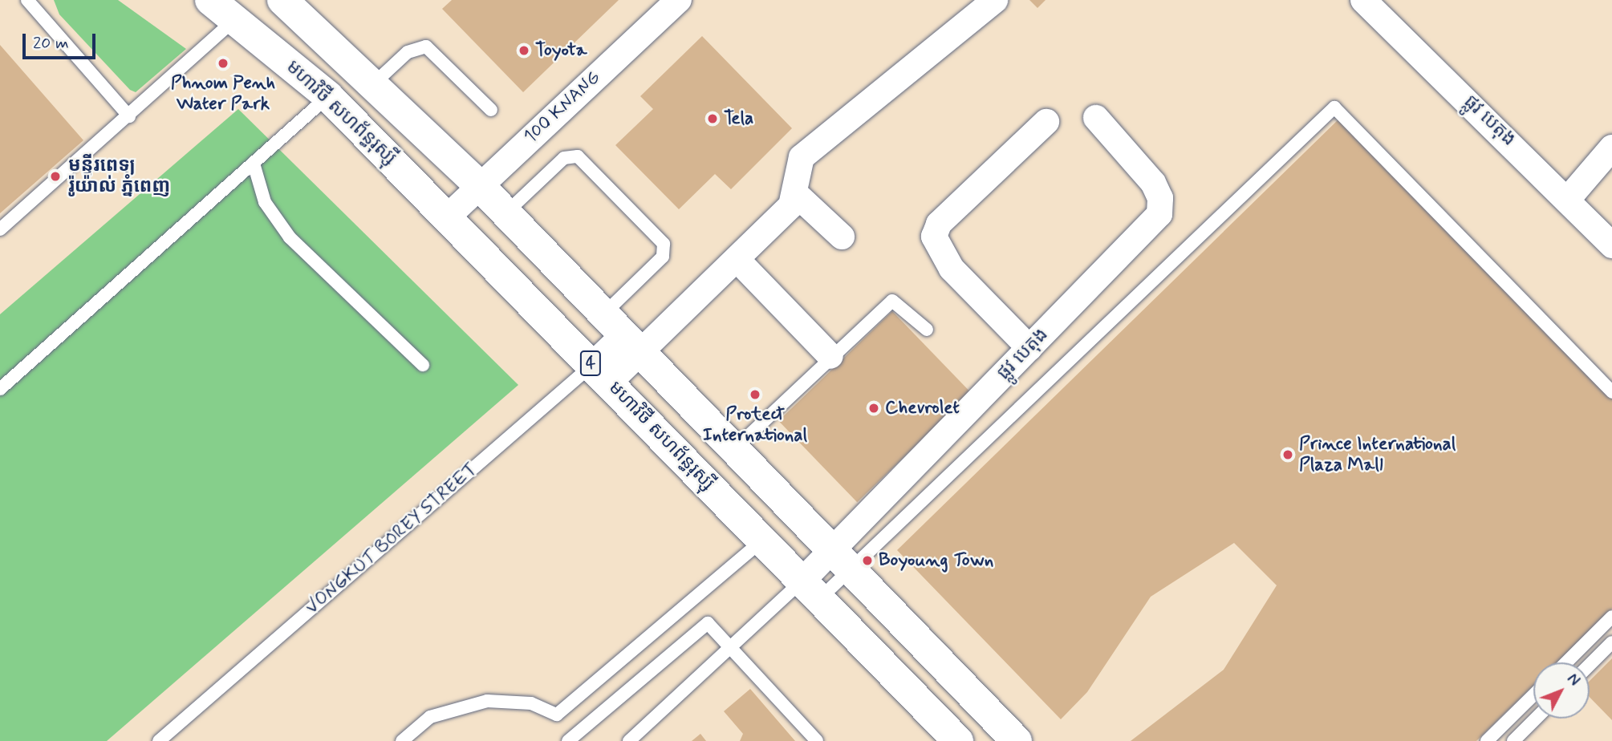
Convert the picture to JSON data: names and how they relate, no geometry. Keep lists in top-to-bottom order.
{
  "streets": {
    "highway": ["មហាវិថី សហព័ន្ធរុស្ស៊ី", "4"],
    "street": ["100 KNANG", "ផ្លូវ បេតុង", "VONGKUT BOREY STREET"]
  },
  "crossings": [
    ["100 KNANG", "មហាវិថី សហព័ន្ធរុស្ស៊ី"],
    ["មហាវិថី សហព័ន្ធរុស្ស៊ី", "ផ្លូវ បេតុង"],
    ["មហាវិថី សហព័ន្ធរុស្ស៊ី", "VONGKUT BOREY STREET"]
  ],
  "places": [
    "Toyota",
    "Phnom Penh Water Park",
    "Tela",
    "មន្ទីរពេទ្យ រ៉ូយ៉ាល់ ភ្នំពេញ",
    "Protect International",
    "Chevrolet",
    "Prince International Plaza Mall",
    "Boyoung Town"
  ],
  "scale_bar": "20 m",
  "north": "top right"
}
